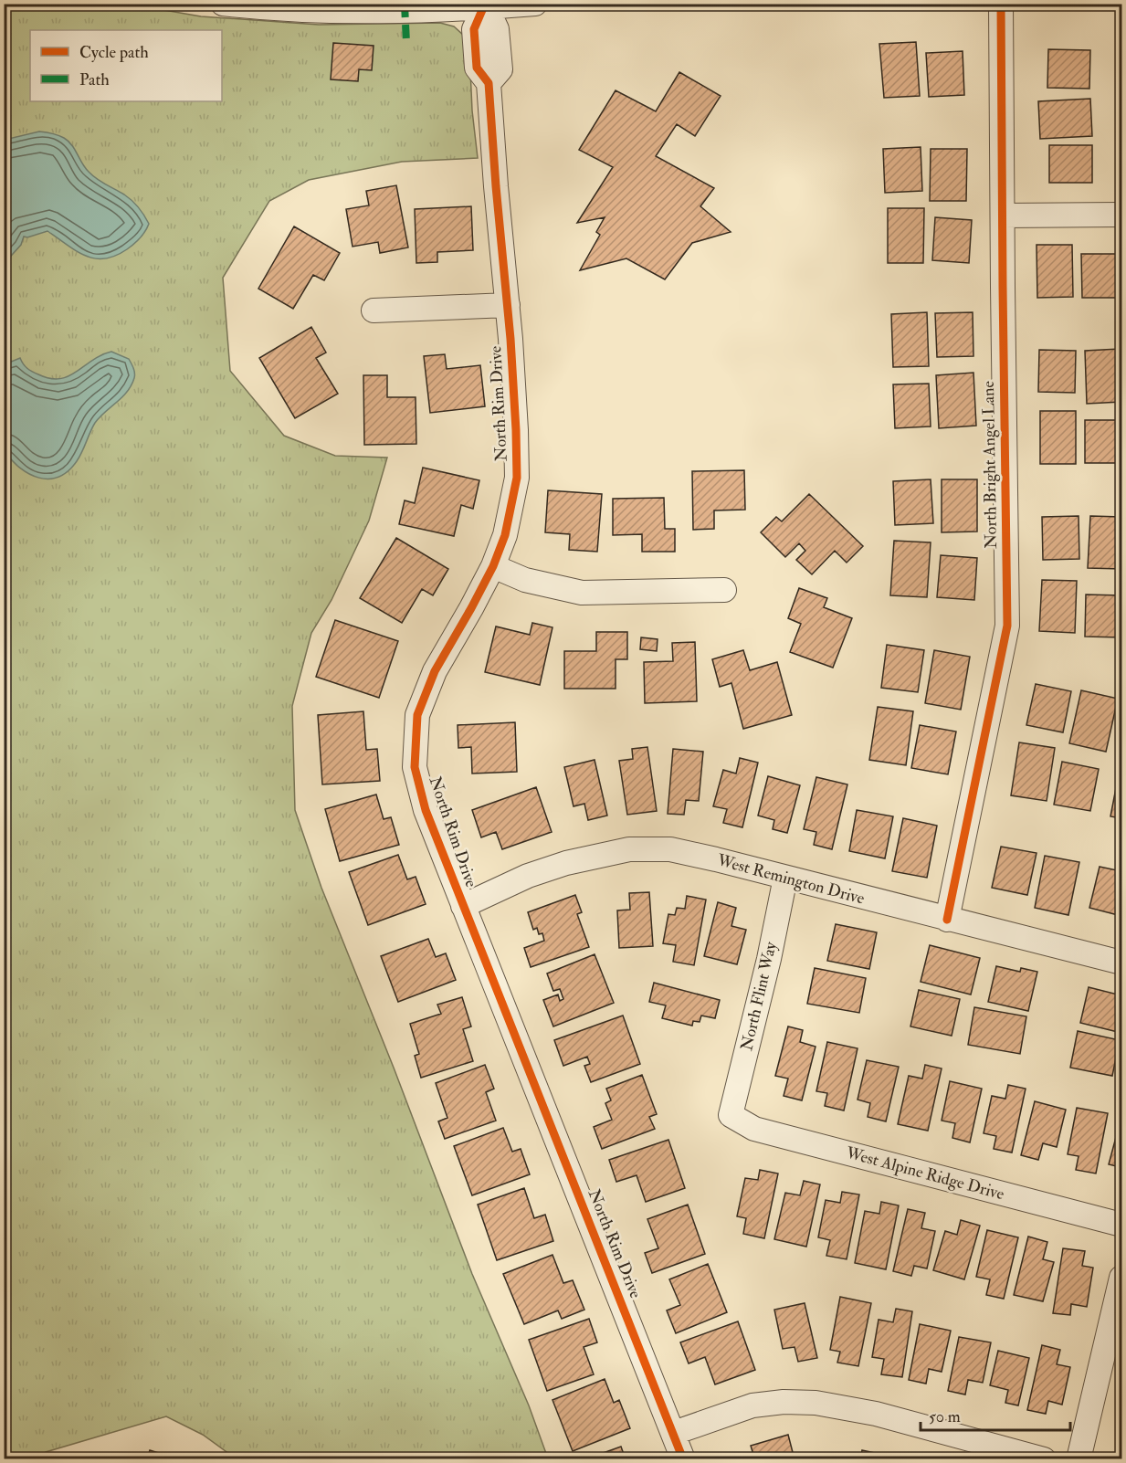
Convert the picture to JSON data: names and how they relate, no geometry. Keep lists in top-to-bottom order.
{
  "streets": {
    "street": [
      "North Rim Drive",
      "North Bright Angel Lane",
      "West Remington Drive",
      "North Flint Way",
      "West Alpine Ridge Drive"
    ]
  },
  "crossings": [
    ["North Rim Drive", "West Remington Drive"],
    ["North Bright Angel Lane", "West Remington Drive"],
    ["West Remington Drive", "North Flint Way"],
    ["North Flint Way", "West Alpine Ridge Drive"]
  ],
  "legend": ["Cycle path", "Path"],
  "scale_bar": "50 m"
}
